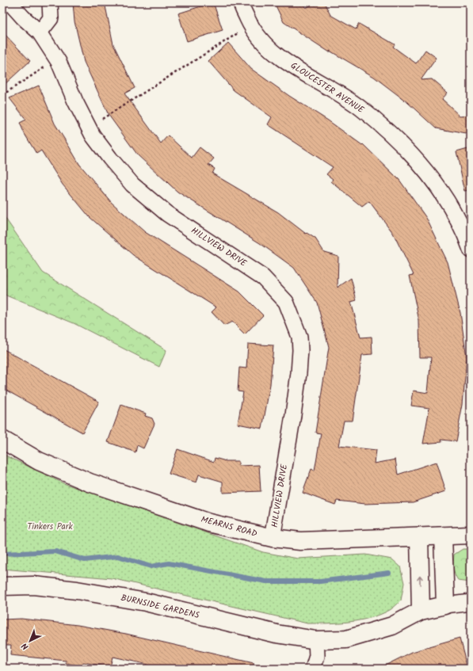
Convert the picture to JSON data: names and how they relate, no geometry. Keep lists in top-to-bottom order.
{
  "streets": {
    "street": [
      "GLOUCESTER AVENUE",
      "HILLVIEW DRIVE",
      "MEARNS ROAD",
      "BURNSIDE GARDENS"
    ]
  },
  "crossings": [
    ["HILLVIEW DRIVE", "MEARNS ROAD"]
  ],
  "parks": ["Tinkers Park"],
  "north": "bottom left"
}
